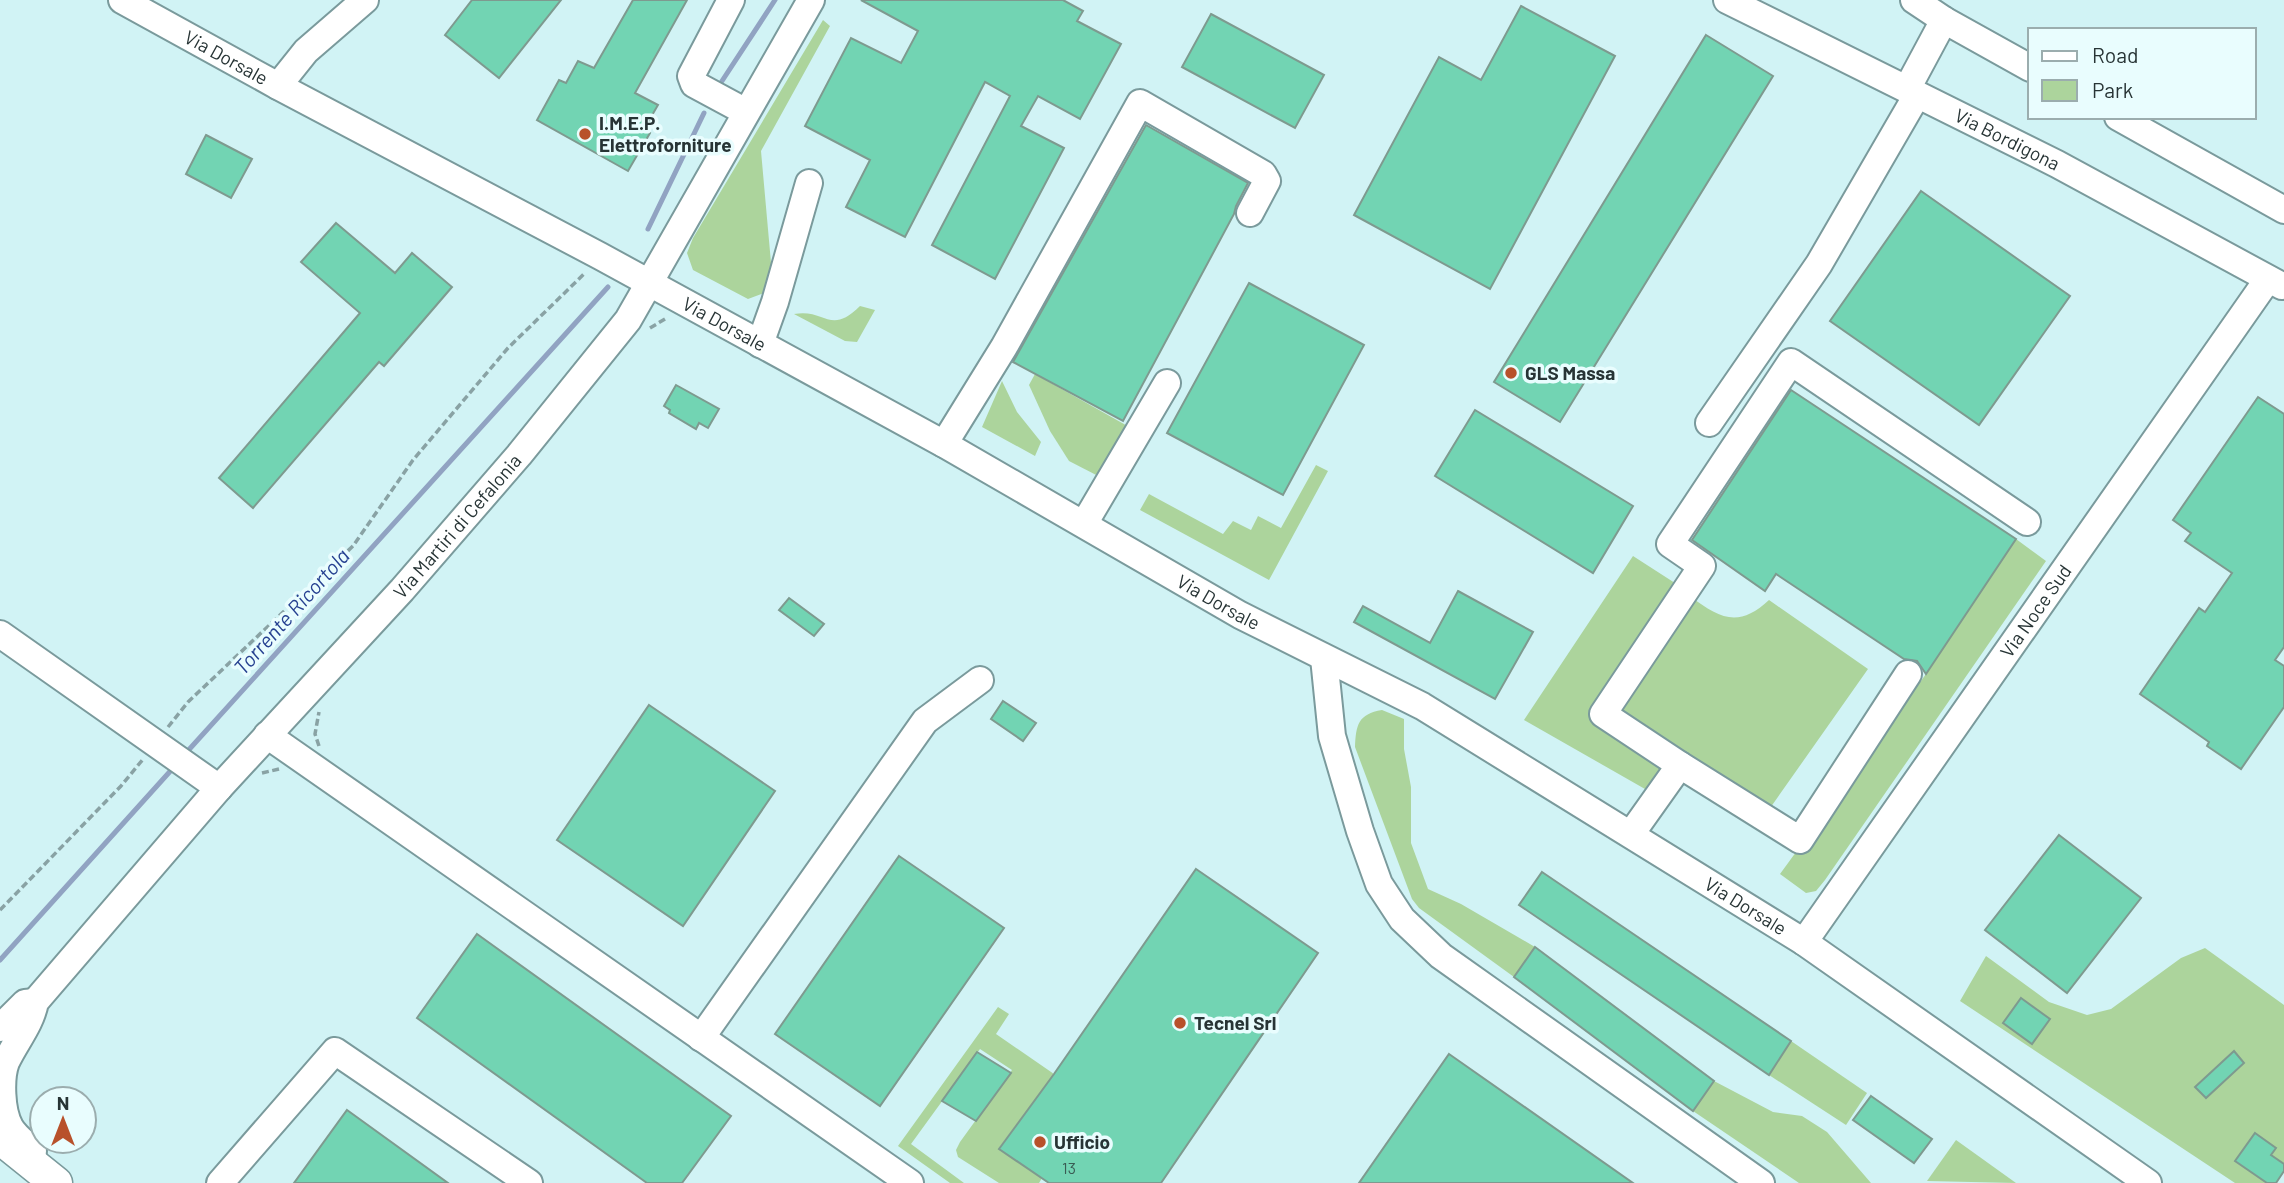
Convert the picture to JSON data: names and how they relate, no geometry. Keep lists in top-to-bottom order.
{
  "streets": {
    "street": [
      "Via Dorsale",
      "Via Bordigona",
      "Via Martiri di Cefalonia",
      "Via Noce Sud"
    ]
  },
  "crossings": [
    ["Via Dorsale", "Via Martiri di Cefalonia"],
    ["Via Dorsale", "Via Noce Sud"],
    ["Via Bordigona", "Via Noce Sud"]
  ],
  "water": ["Torrente Ricortola"],
  "places": [
    "I.M.E.P. Elettroforniture",
    "GLS Massa",
    "Tecnel Srl",
    "Ufficio"
  ],
  "house_numbers": ["13"],
  "legend": ["Road", "Park"],
  "north": "top"
}
